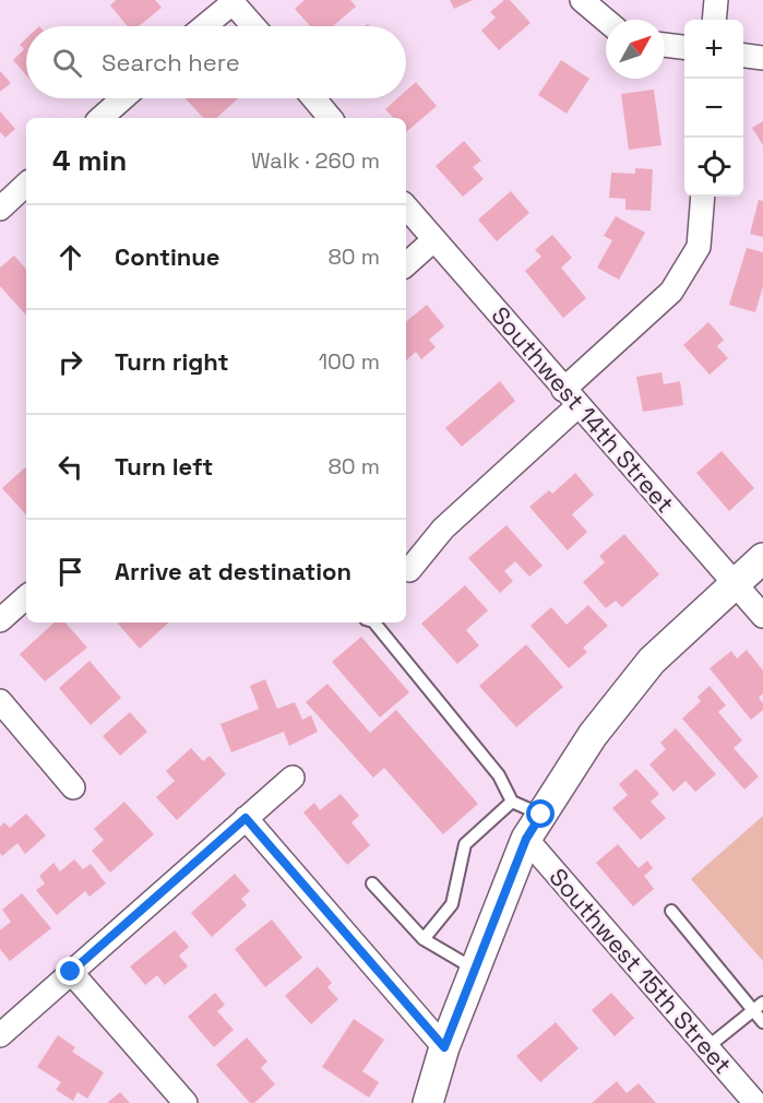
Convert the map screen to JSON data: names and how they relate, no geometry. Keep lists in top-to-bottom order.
{
  "streets": {
    "street": ["Southwest 14th Street", "Southwest 15th Street"]
  },
  "north": "top right",
  "page": {
    "map_buttons": ["+", "−"],
    "search": "Search here",
    "heading": ["4 min", "Walk · 260 m"],
    "list": [
      ["Continue", "80 m"],
      ["Turn right", "100 m"],
      ["Turn left", "80 m"],
      "Arrive at destination"
    ]
  }
}
